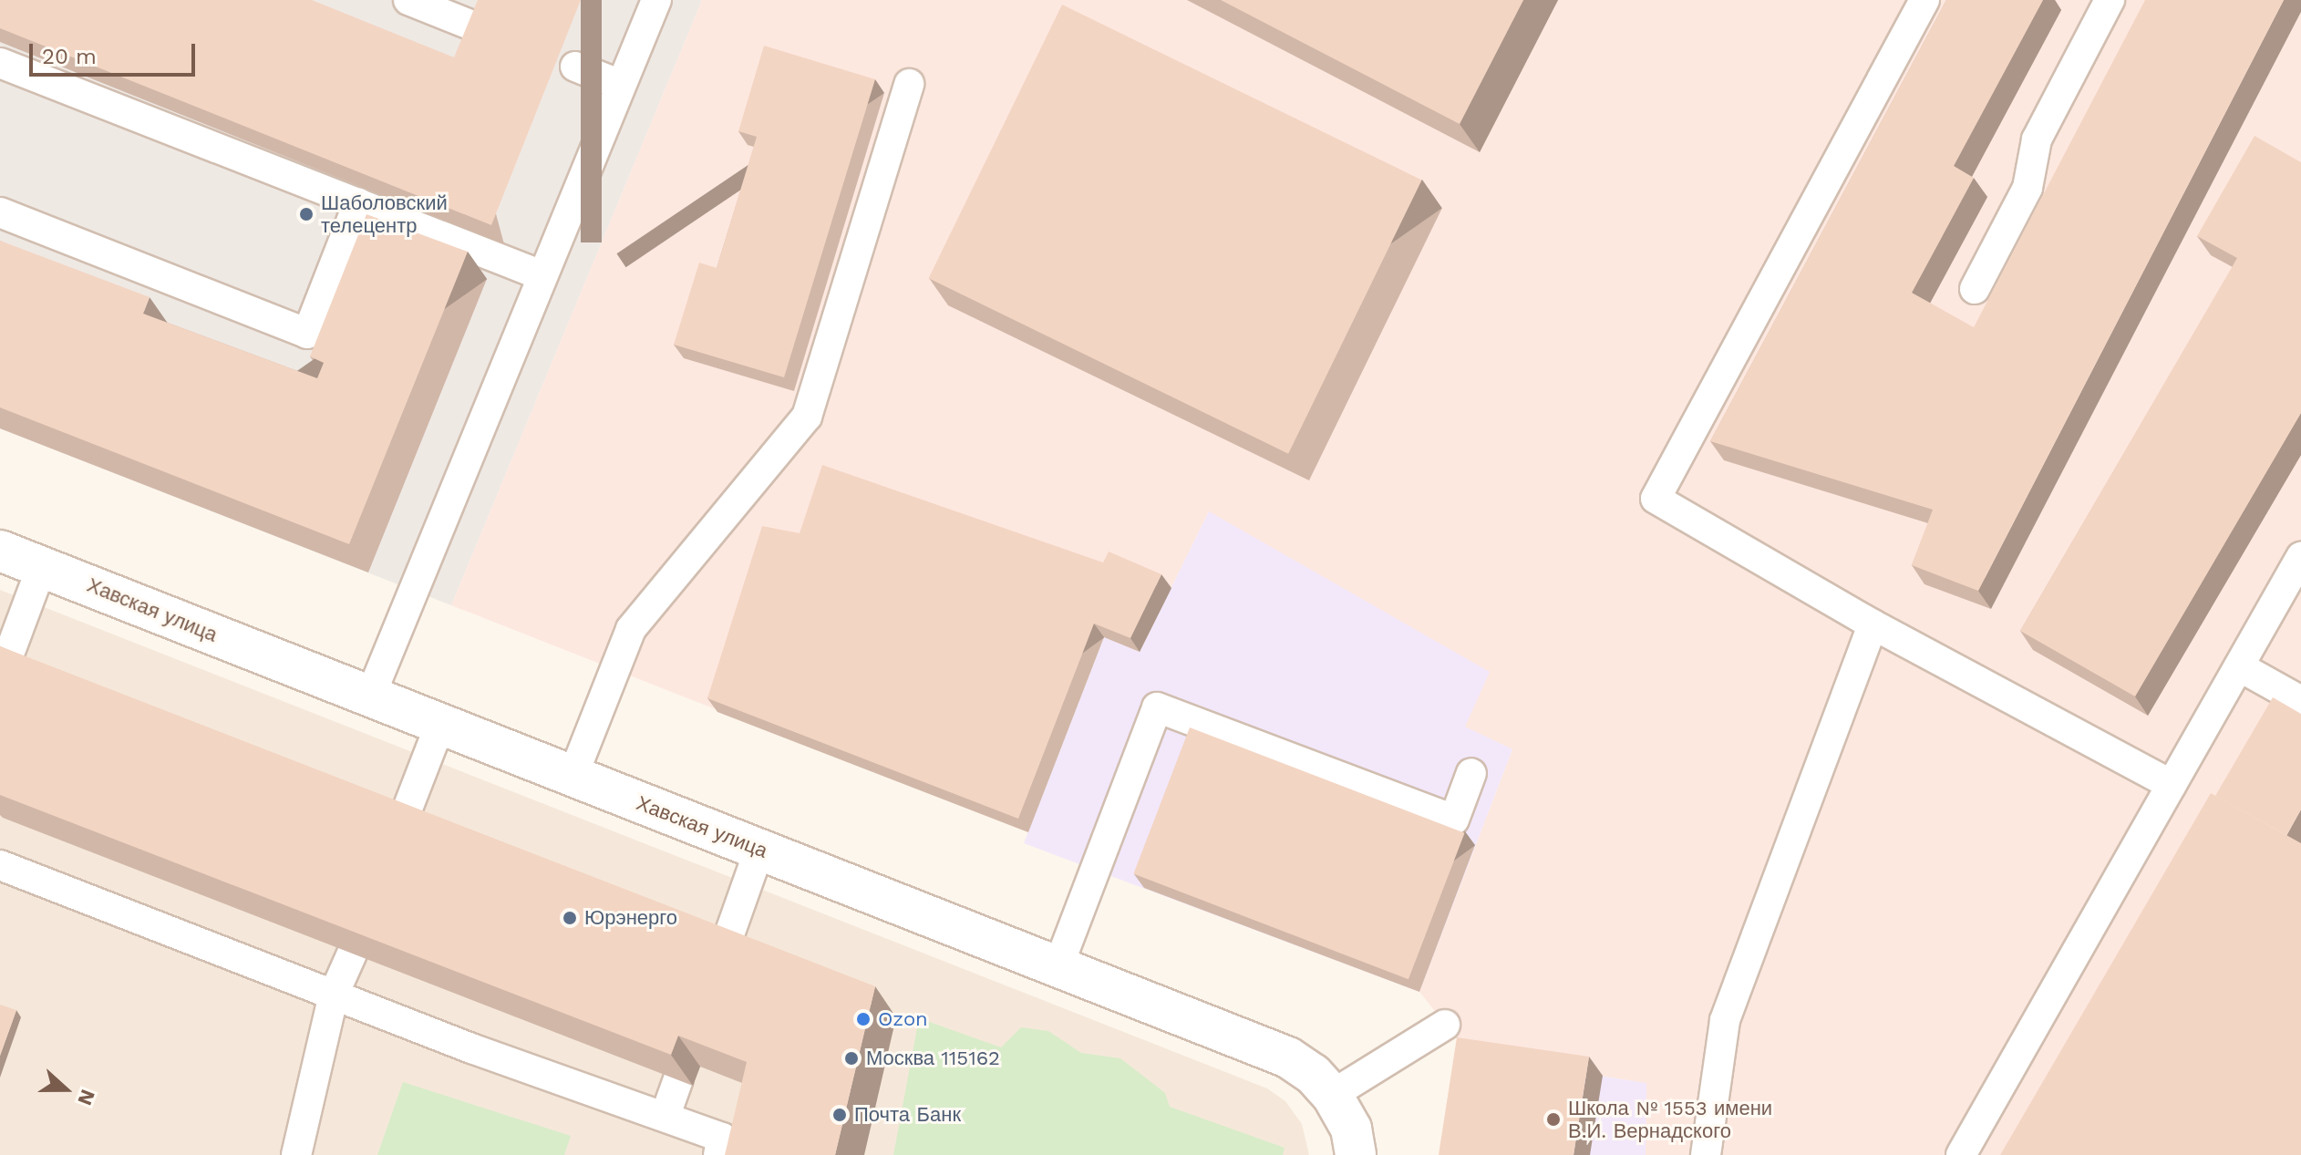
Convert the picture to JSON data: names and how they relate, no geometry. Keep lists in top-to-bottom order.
{
  "streets": {
    "street": ["Хавская улица"]
  },
  "places": [
    "Шаболовский телецентр",
    "Юрэнерго",
    "Ozon",
    "Москва 115162",
    "Почта Банк",
    "Школа № 1553 имени В.И. Вернадского"
  ],
  "scale_bar": "20 m",
  "north": "right"
}
